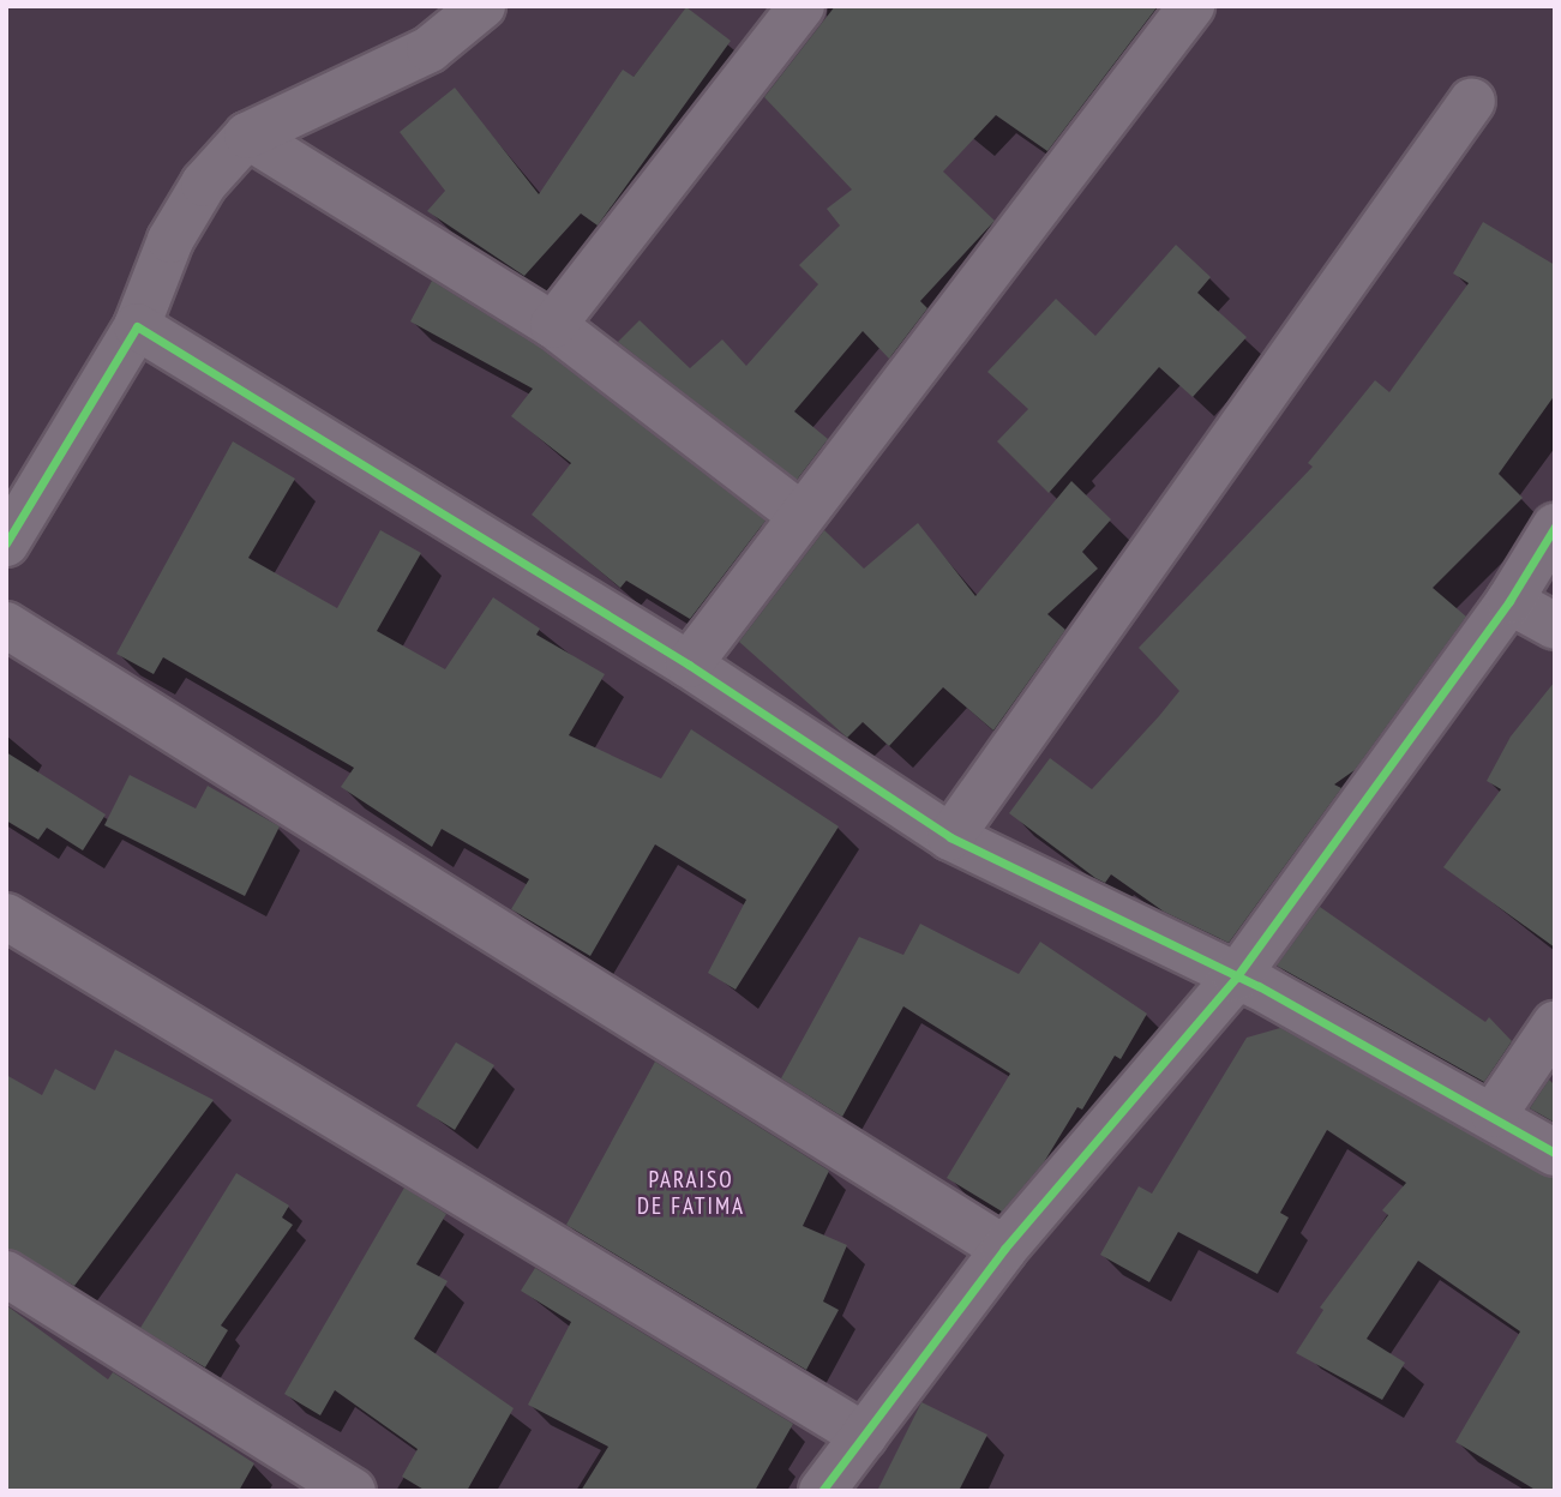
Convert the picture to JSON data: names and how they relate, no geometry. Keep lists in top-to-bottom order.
{
  "districts": ["PARAISO DE FATIMA"]
}
